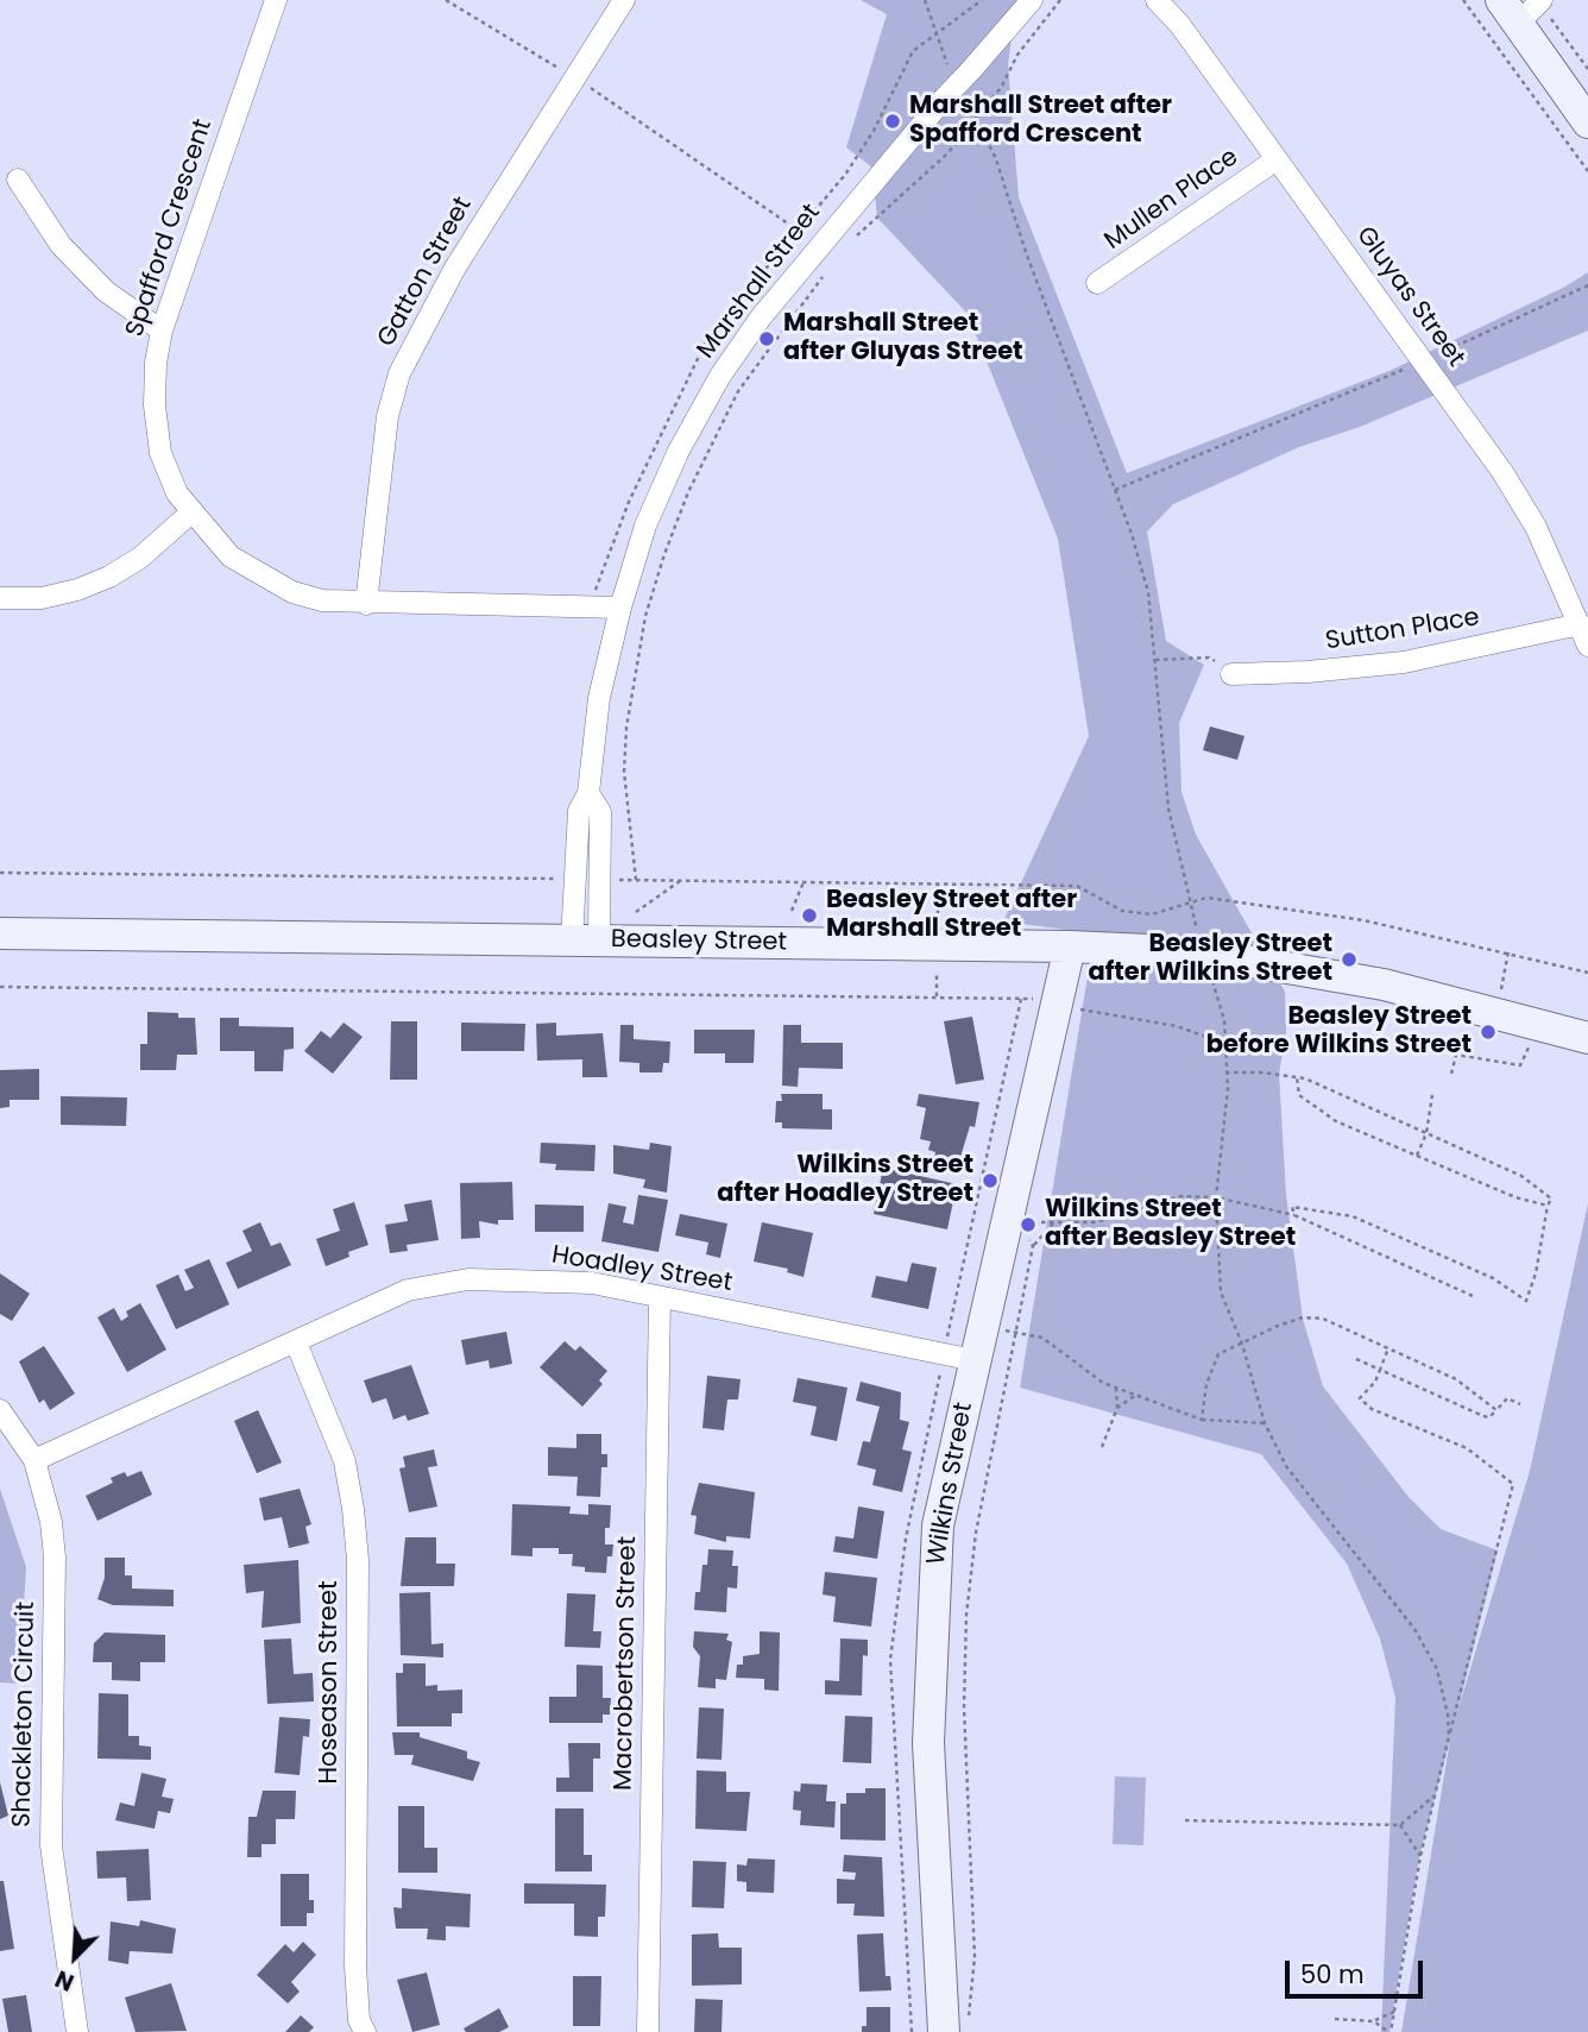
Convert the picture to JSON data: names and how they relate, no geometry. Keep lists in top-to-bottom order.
{
  "streets": {
    "main road": ["Beasley Street", "Wilkins Street"],
    "street": [
      "Mullen Place",
      "Spafford Crescent",
      "Gatton Street",
      "Marshall Street",
      "Gluyas Street",
      "Sutton Place",
      "Hoadley Street",
      "Macrobertson Street",
      "Hoseason Street",
      "Shackleton Circuit"
    ]
  },
  "crossings": [
    ["Mullen Place", "Gluyas Street"],
    ["Spafford Crescent", "Gatton Street"],
    ["Spafford Crescent", "Marshall Street"],
    ["Marshall Street", "Beasley Street"],
    ["Gluyas Street", "Sutton Place"],
    ["Beasley Street", "Wilkins Street"],
    ["Hoadley Street", "Wilkins Street"],
    ["Hoadley Street", "Macrobertson Street"],
    ["Hoadley Street", "Hoseason Street"],
    ["Hoadley Street", "Shackleton Circuit"]
  ],
  "places": [
    "Marshall Street after Spafford Crescent",
    "Marshall Street after Gluyas Street",
    "Beasley Street after Marshall Street",
    "Beasley Street after Wilkins Street",
    "Beasley Street before Wilkins Street",
    "Wilkins Street after Hoadley Street",
    "Wilkins Street after Beasley Street"
  ],
  "scale_bar": "50 m",
  "north": "bottom left"
}
